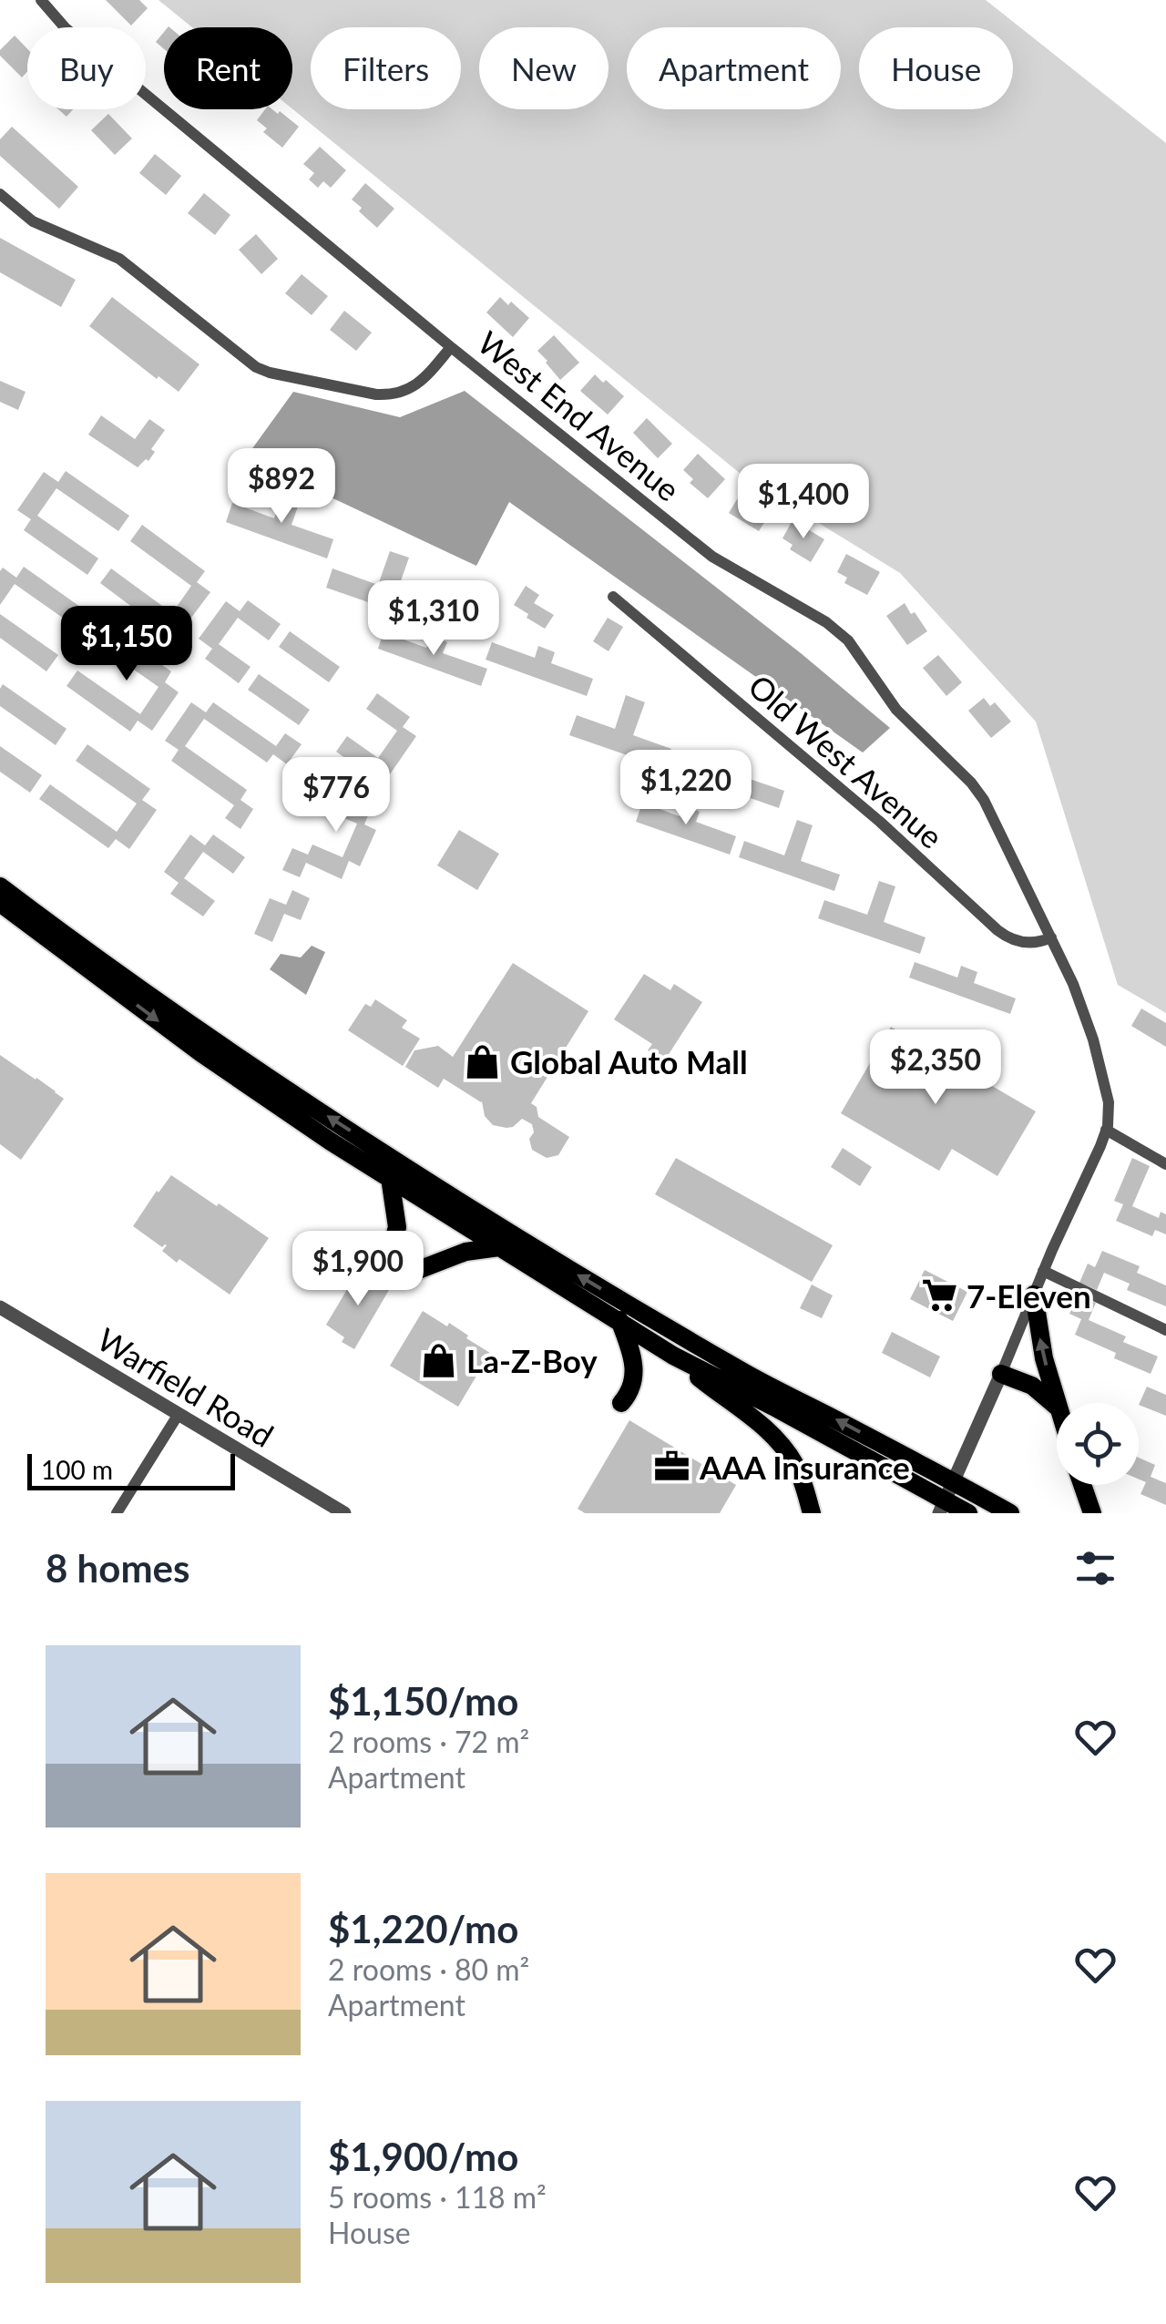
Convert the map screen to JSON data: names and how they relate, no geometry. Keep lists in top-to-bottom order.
{
  "streets": {
    "street": ["West End Avenue", "Old West Avenue", "Warfield Road"]
  },
  "crossings": [
    ["West End Avenue", "Old West Avenue"]
  ],
  "places": {
    "shop": ["Global Auto Mall", "La-Z-Boy"],
    "supermarket": ["7-Eleven"],
    "office": ["AAA Insurance"]
  },
  "scale_bar": "100 m",
  "page": {
    "chip": [
      "Buy",
      "Rent",
      "Filters",
      "New",
      "Apartment",
      "House"
    ],
    "price": [
      "$892",
      "$1,400",
      "$1,310",
      "$1,150",
      "$1,220",
      "$776",
      "$2,350",
      "$1,900"
    ],
    "scale": "100 m",
    "heading": "8 homes",
    "list": [
      {
        "name": "$1,150/mo",
        "note": "2 rooms · 72 m² · Apartment"
      },
      {
        "name": "$1,220/mo",
        "note": "2 rooms · 80 m² · Apartment"
      },
      {
        "name": "$1,900/mo",
        "note": "5 rooms · 118 m² · House"
      }
    ]
  }
}
